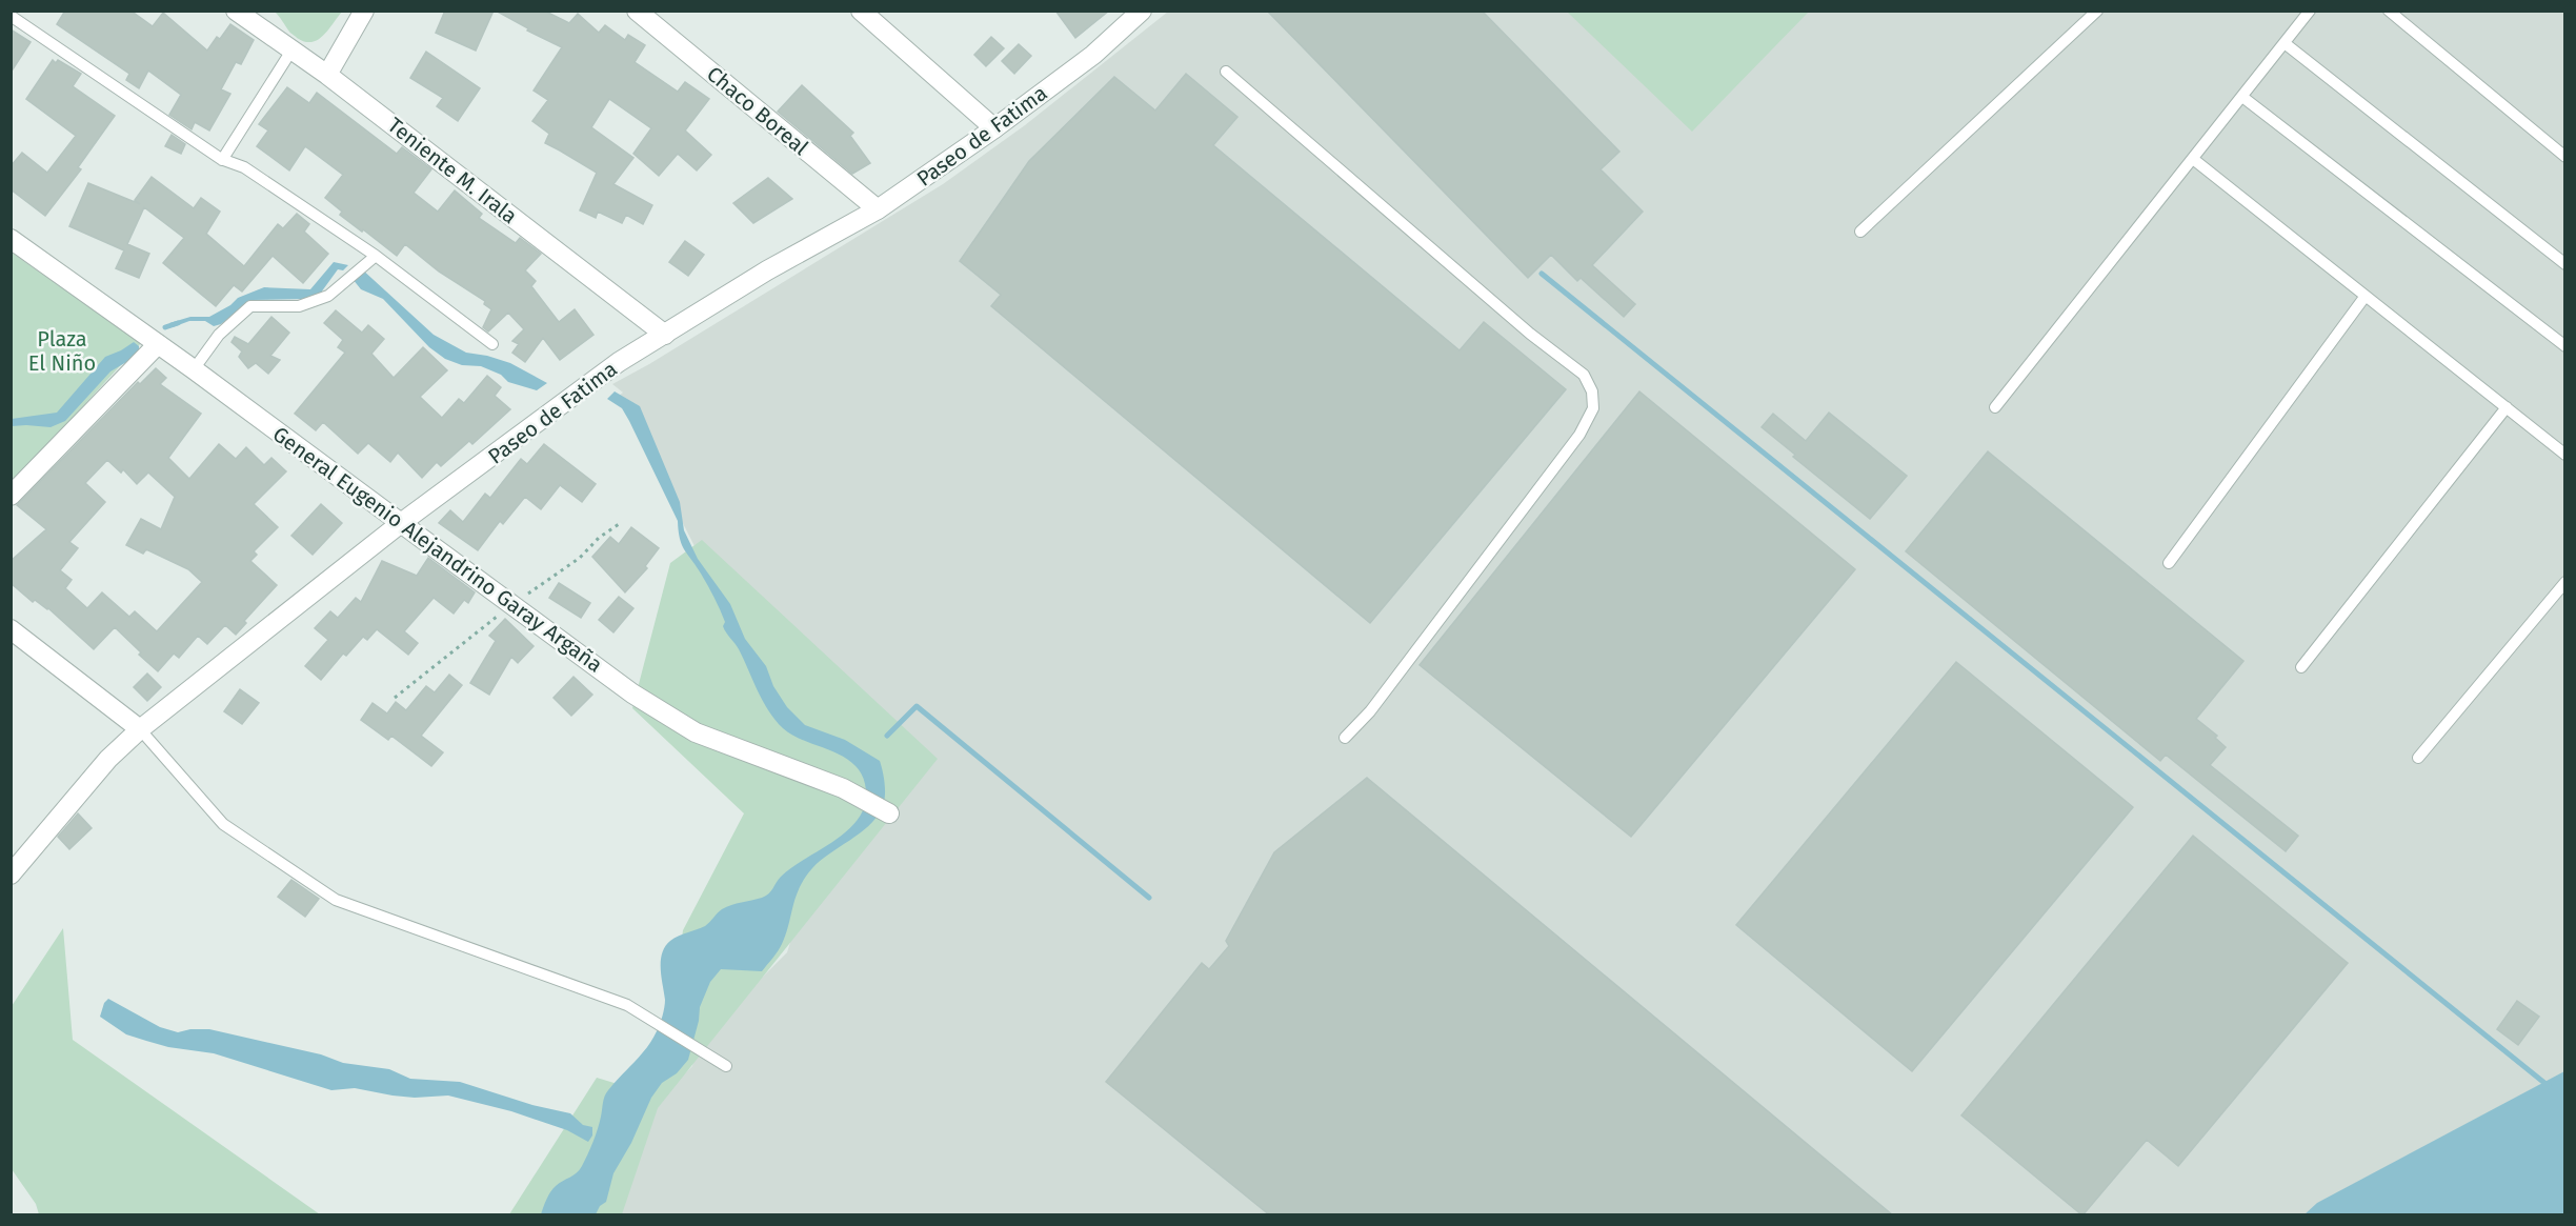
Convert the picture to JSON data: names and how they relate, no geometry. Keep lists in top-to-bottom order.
{
  "streets": {
    "street": [
      "Chaco Boreal",
      "Paseo de Fatima",
      "Teniente M. Irala",
      "General Eugenio Alejandrino Garay Argaña"
    ]
  },
  "crossings": [
    ["Chaco Boreal", "Paseo de Fatima"],
    ["Paseo de Fatima", "Teniente M. Irala"],
    ["Paseo de Fatima", "General Eugenio Alejandrino Garay Argaña"]
  ],
  "parks": ["Plaza El Niño"]
}
